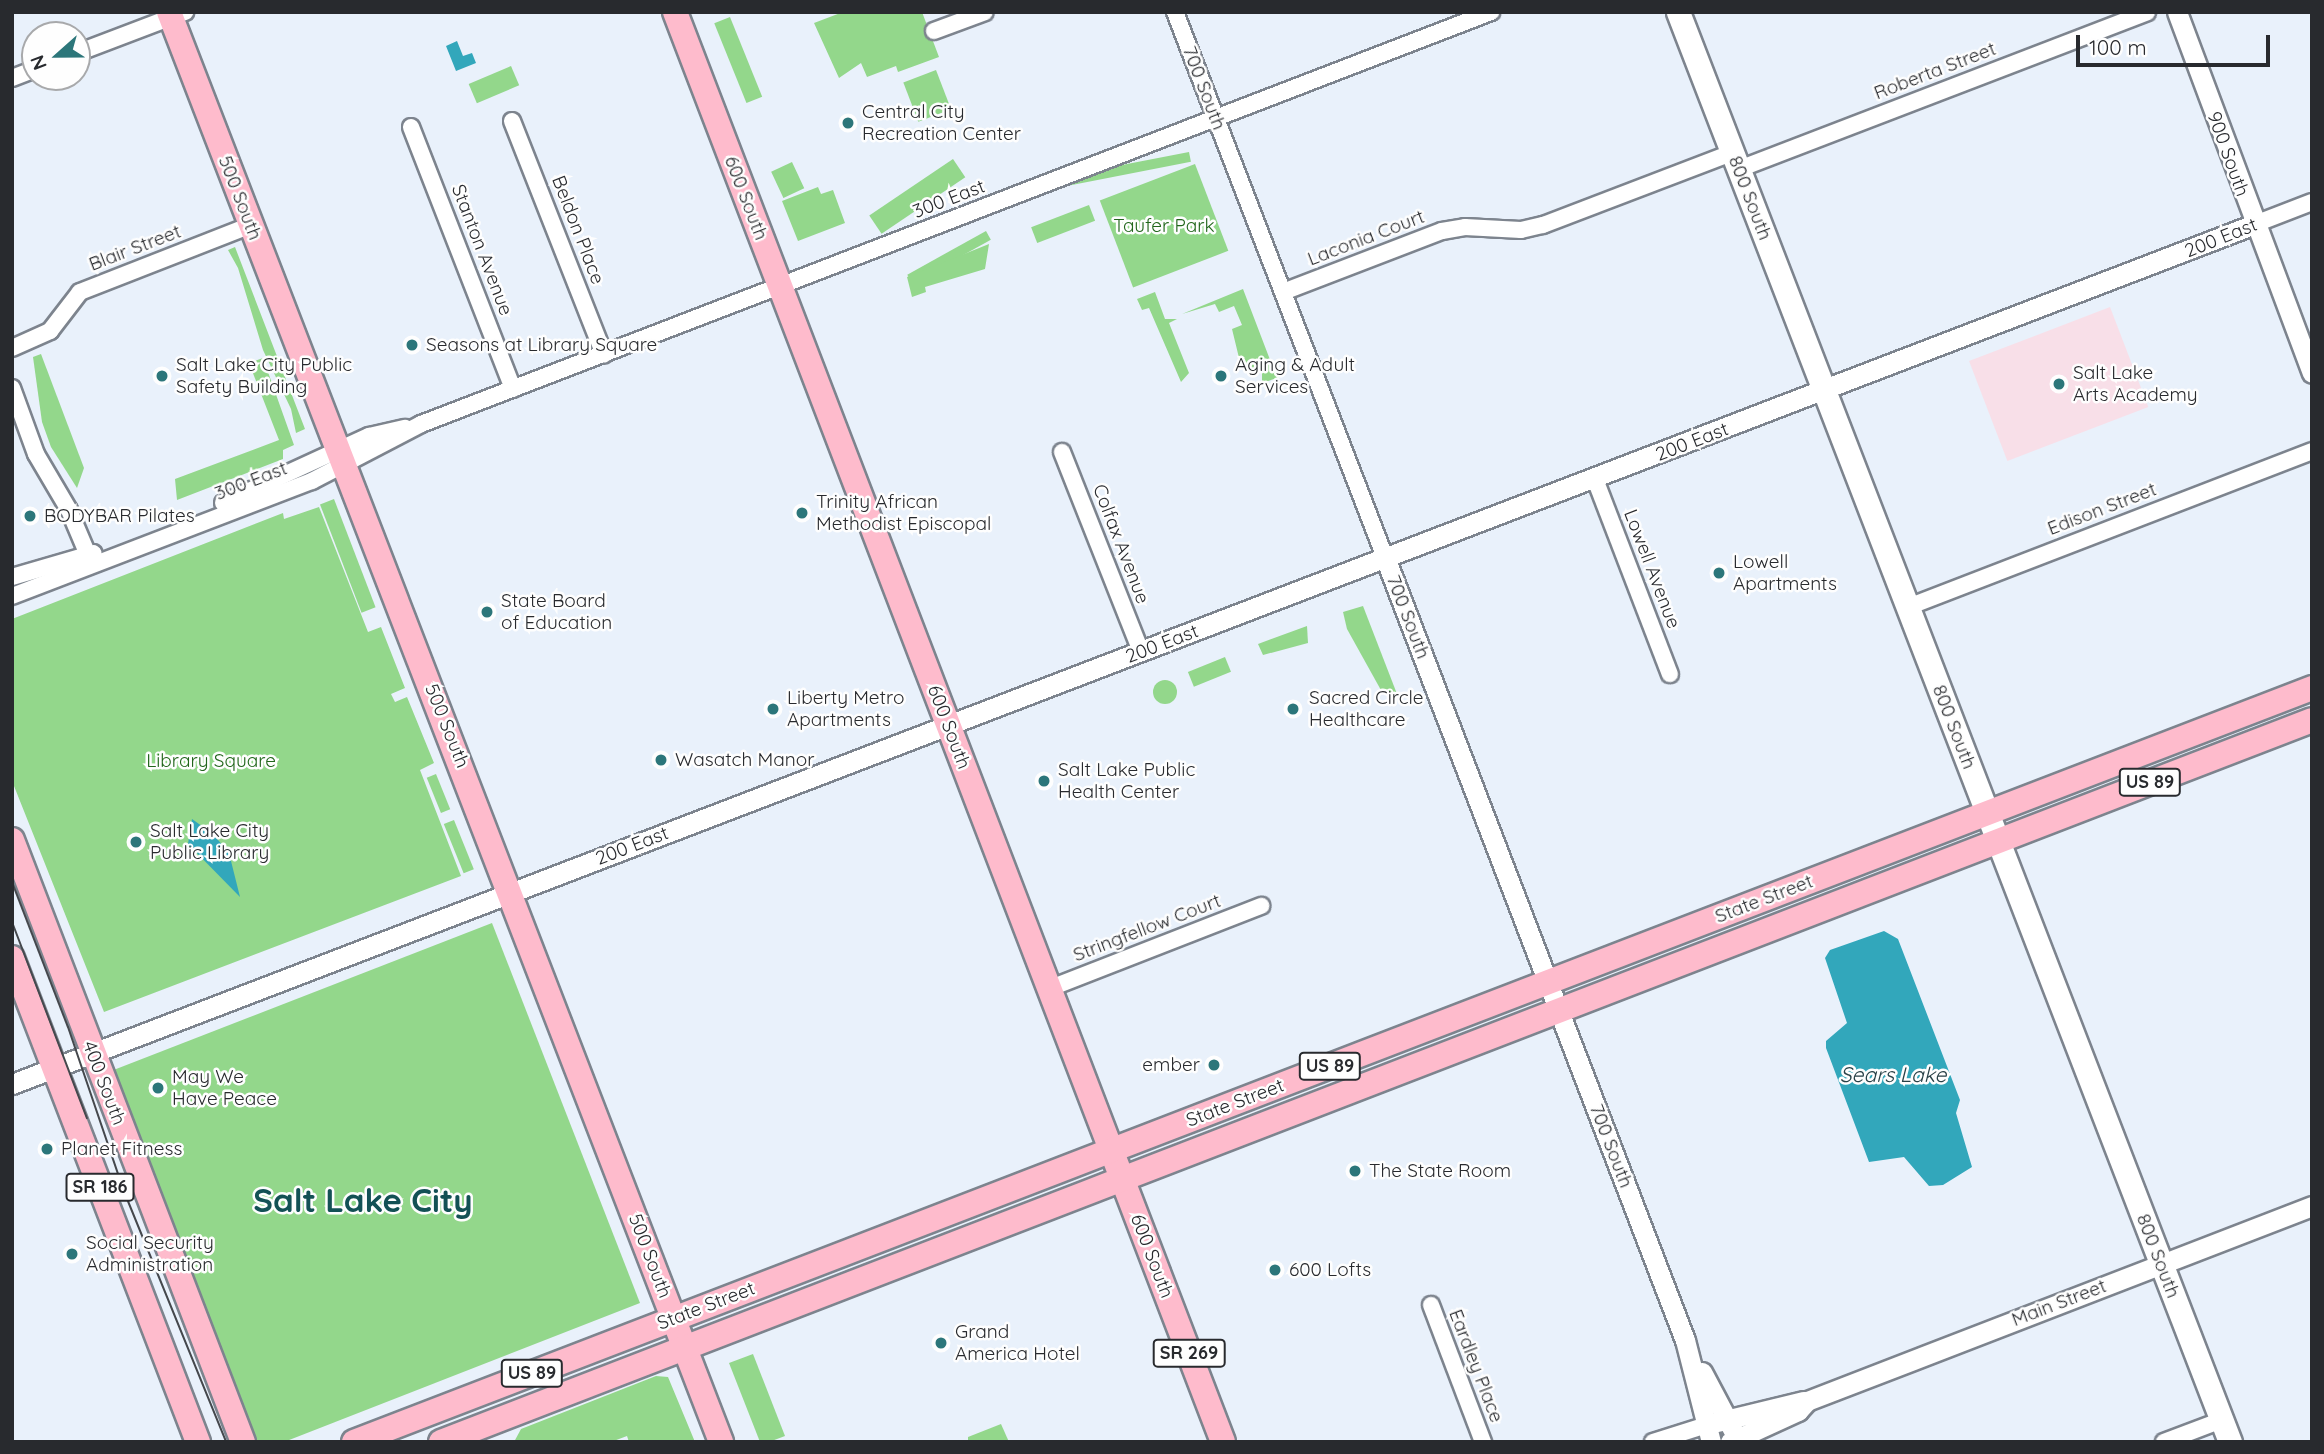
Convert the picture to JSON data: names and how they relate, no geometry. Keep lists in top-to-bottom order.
{
  "streets": {
    "main road": [
      "500 South",
      "600 South",
      "800 South",
      "US 89",
      "State Street",
      "400 South",
      "SR 186",
      "SR 269"
    ],
    "street": [
      "Roberta Street",
      "700 South",
      "900 South",
      "300 East",
      "Beldon Place",
      "Laconia Court",
      "200 East",
      "Blair Street",
      "Stanton Avenue",
      "Edison Street",
      "Colfax Avenue",
      "Lowell Avenue",
      "Stringfellow Court",
      "Main Street",
      "Eardley Place"
    ]
  },
  "crossings": [
    ["Roberta Street", "800 South"],
    ["Roberta Street", "Laconia Court"],
    ["700 South", "300 East"],
    ["700 South", "Laconia Court"],
    ["700 South", "200 East"],
    ["700 South", "State Street"],
    ["700 South", "Main Street"],
    ["900 South", "200 East"],
    ["500 South", "300 East"],
    ["500 South", "200 East"],
    ["500 South", "Blair Street"],
    ["500 South", "State Street"],
    ["600 South", "300 East"],
    ["600 South", "200 East"],
    ["600 South", "State Street"],
    ["600 South", "Stringfellow Court"],
    ["800 South", "200 East"],
    ["800 South", "Edison Street"],
    ["800 South", "State Street"],
    ["800 South", "Main Street"],
    ["300 East", "Beldon Place"],
    ["300 East", "Stanton Avenue"],
    ["200 East", "Colfax Avenue"],
    ["200 East", "Lowell Avenue"],
    ["200 East", "400 South"],
    ["200 East", "SR 186"]
  ],
  "districts": ["Salt Lake City"],
  "water": ["Sears Lake"],
  "parks": ["Taufer Park", "Library Square"],
  "places": [
    "Central City Recreation Center",
    "Seasons at Library Square",
    "Salt Lake City Public Safety Building",
    "Aging & Adult Services",
    "Salt Lake Arts Academy",
    "Trinity African Methodist Episcopal",
    "BODYBAR Pilates",
    "Lowell Apartments",
    "State Board of Education",
    "Liberty Metro Apartments",
    "Sacred Circle Healthcare",
    "Wasatch Manor",
    "Salt Lake Public Health Center",
    "Salt Lake City Public Library",
    "ember",
    "May We Have Peace",
    "Planet Fitness",
    "The State Room",
    "Social Security Administration",
    "600 Lofts",
    "Grand America Hotel"
  ],
  "scale_bar": "100 m",
  "north": "left"
}
